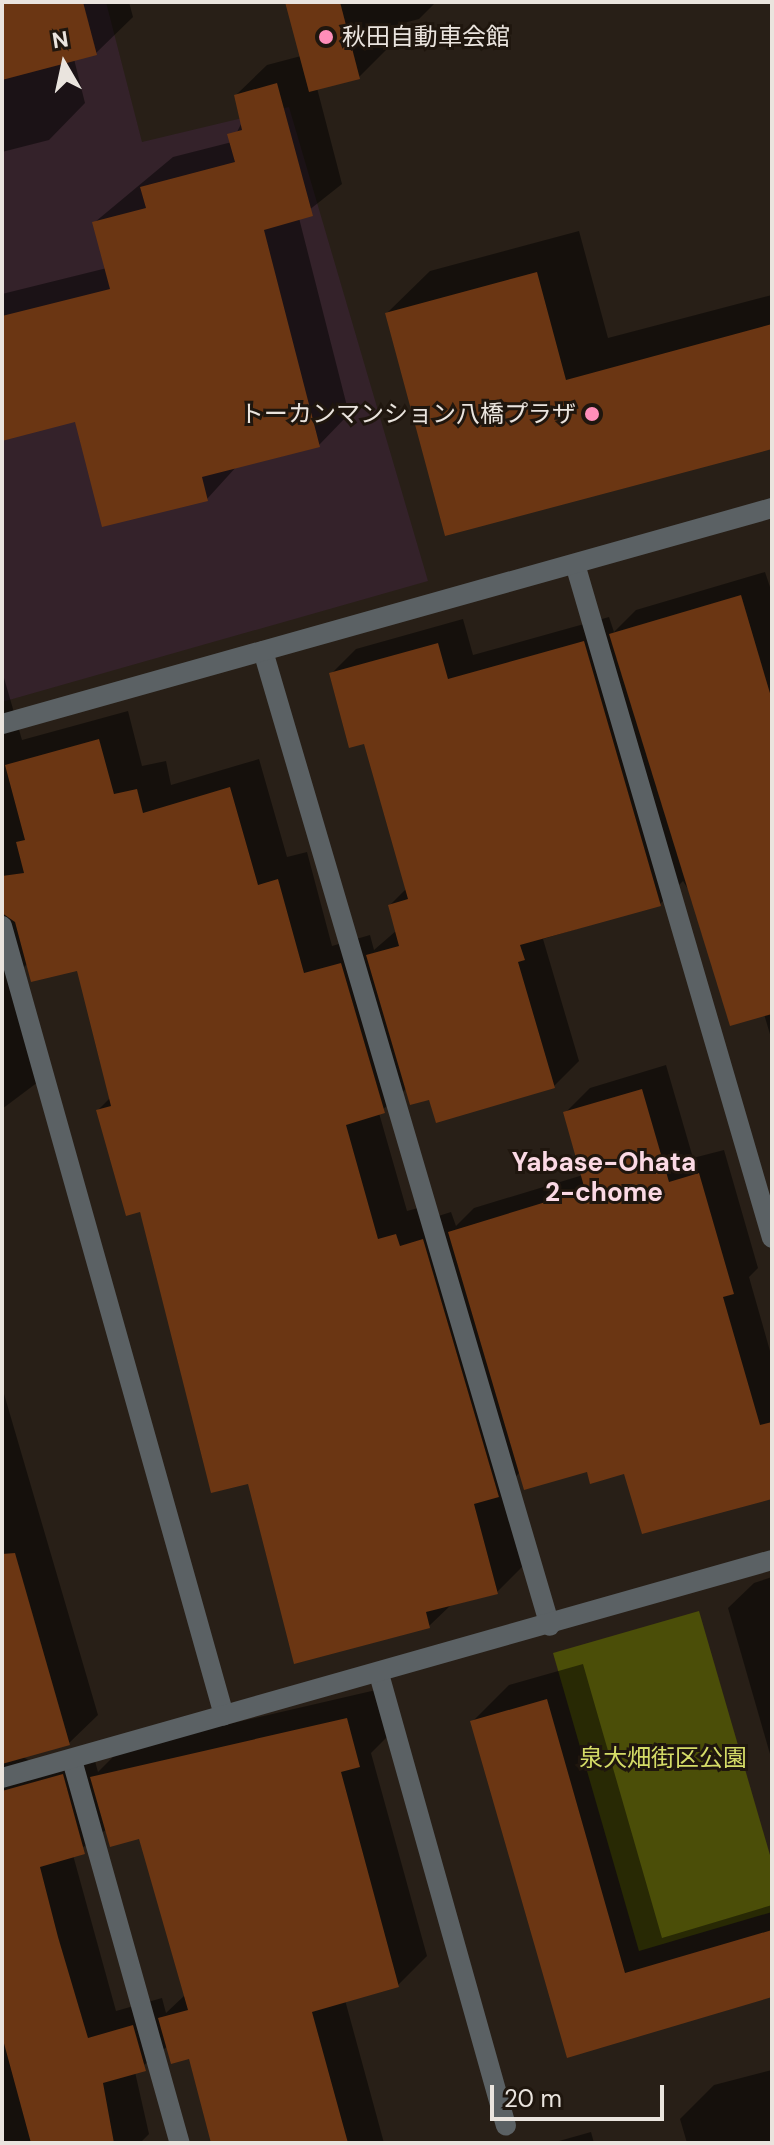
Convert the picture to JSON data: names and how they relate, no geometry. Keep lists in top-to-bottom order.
{
  "districts": ["Yabase-Ohata 2-chome"],
  "parks": ["泉大畑街区公園"],
  "places": ["秋田自動車会館", "トーカンマンション八橋プラザ"],
  "scale_bar": "20 m",
  "north": "top"
}
